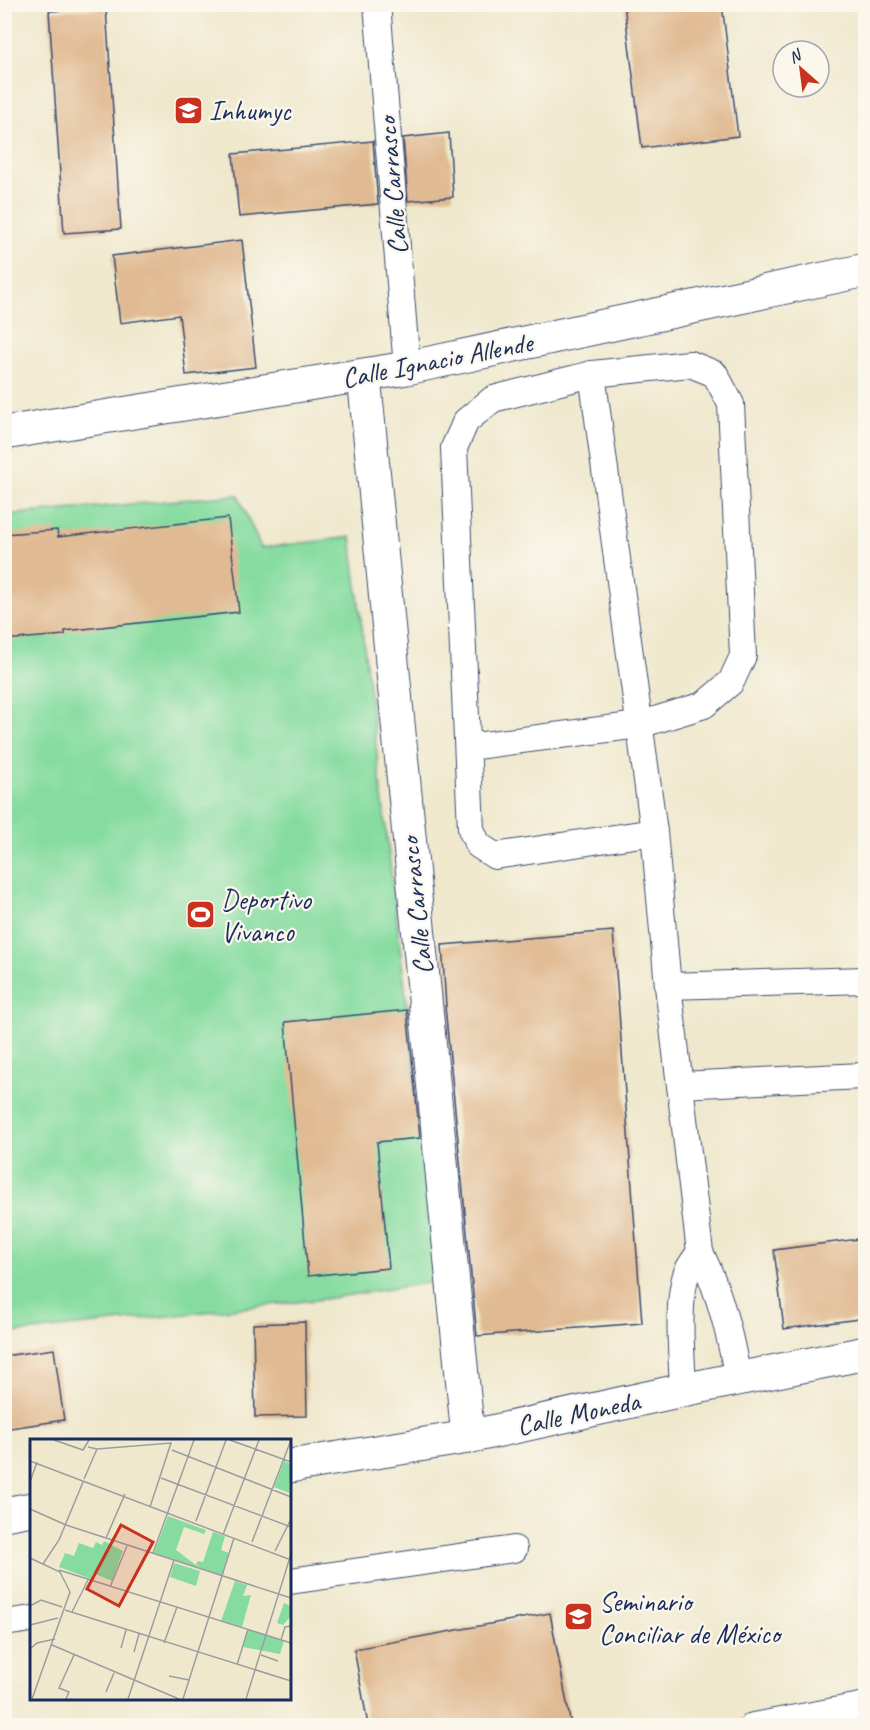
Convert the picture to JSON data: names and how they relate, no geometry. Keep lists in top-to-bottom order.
{
  "streets": {
    "street": ["Calle Carrasco", "Calle Ignacio Allende", "Calle Moneda"]
  },
  "crossings": [
    ["Calle Carrasco", "Calle Ignacio Allende"],
    ["Calle Carrasco", "Calle Moneda"]
  ],
  "places": {
    "school or university": ["Inhumyc", "Seminario Conciliar de México"],
    "sports": ["Deportivo Vivanco"]
  },
  "north": "top left"
}
